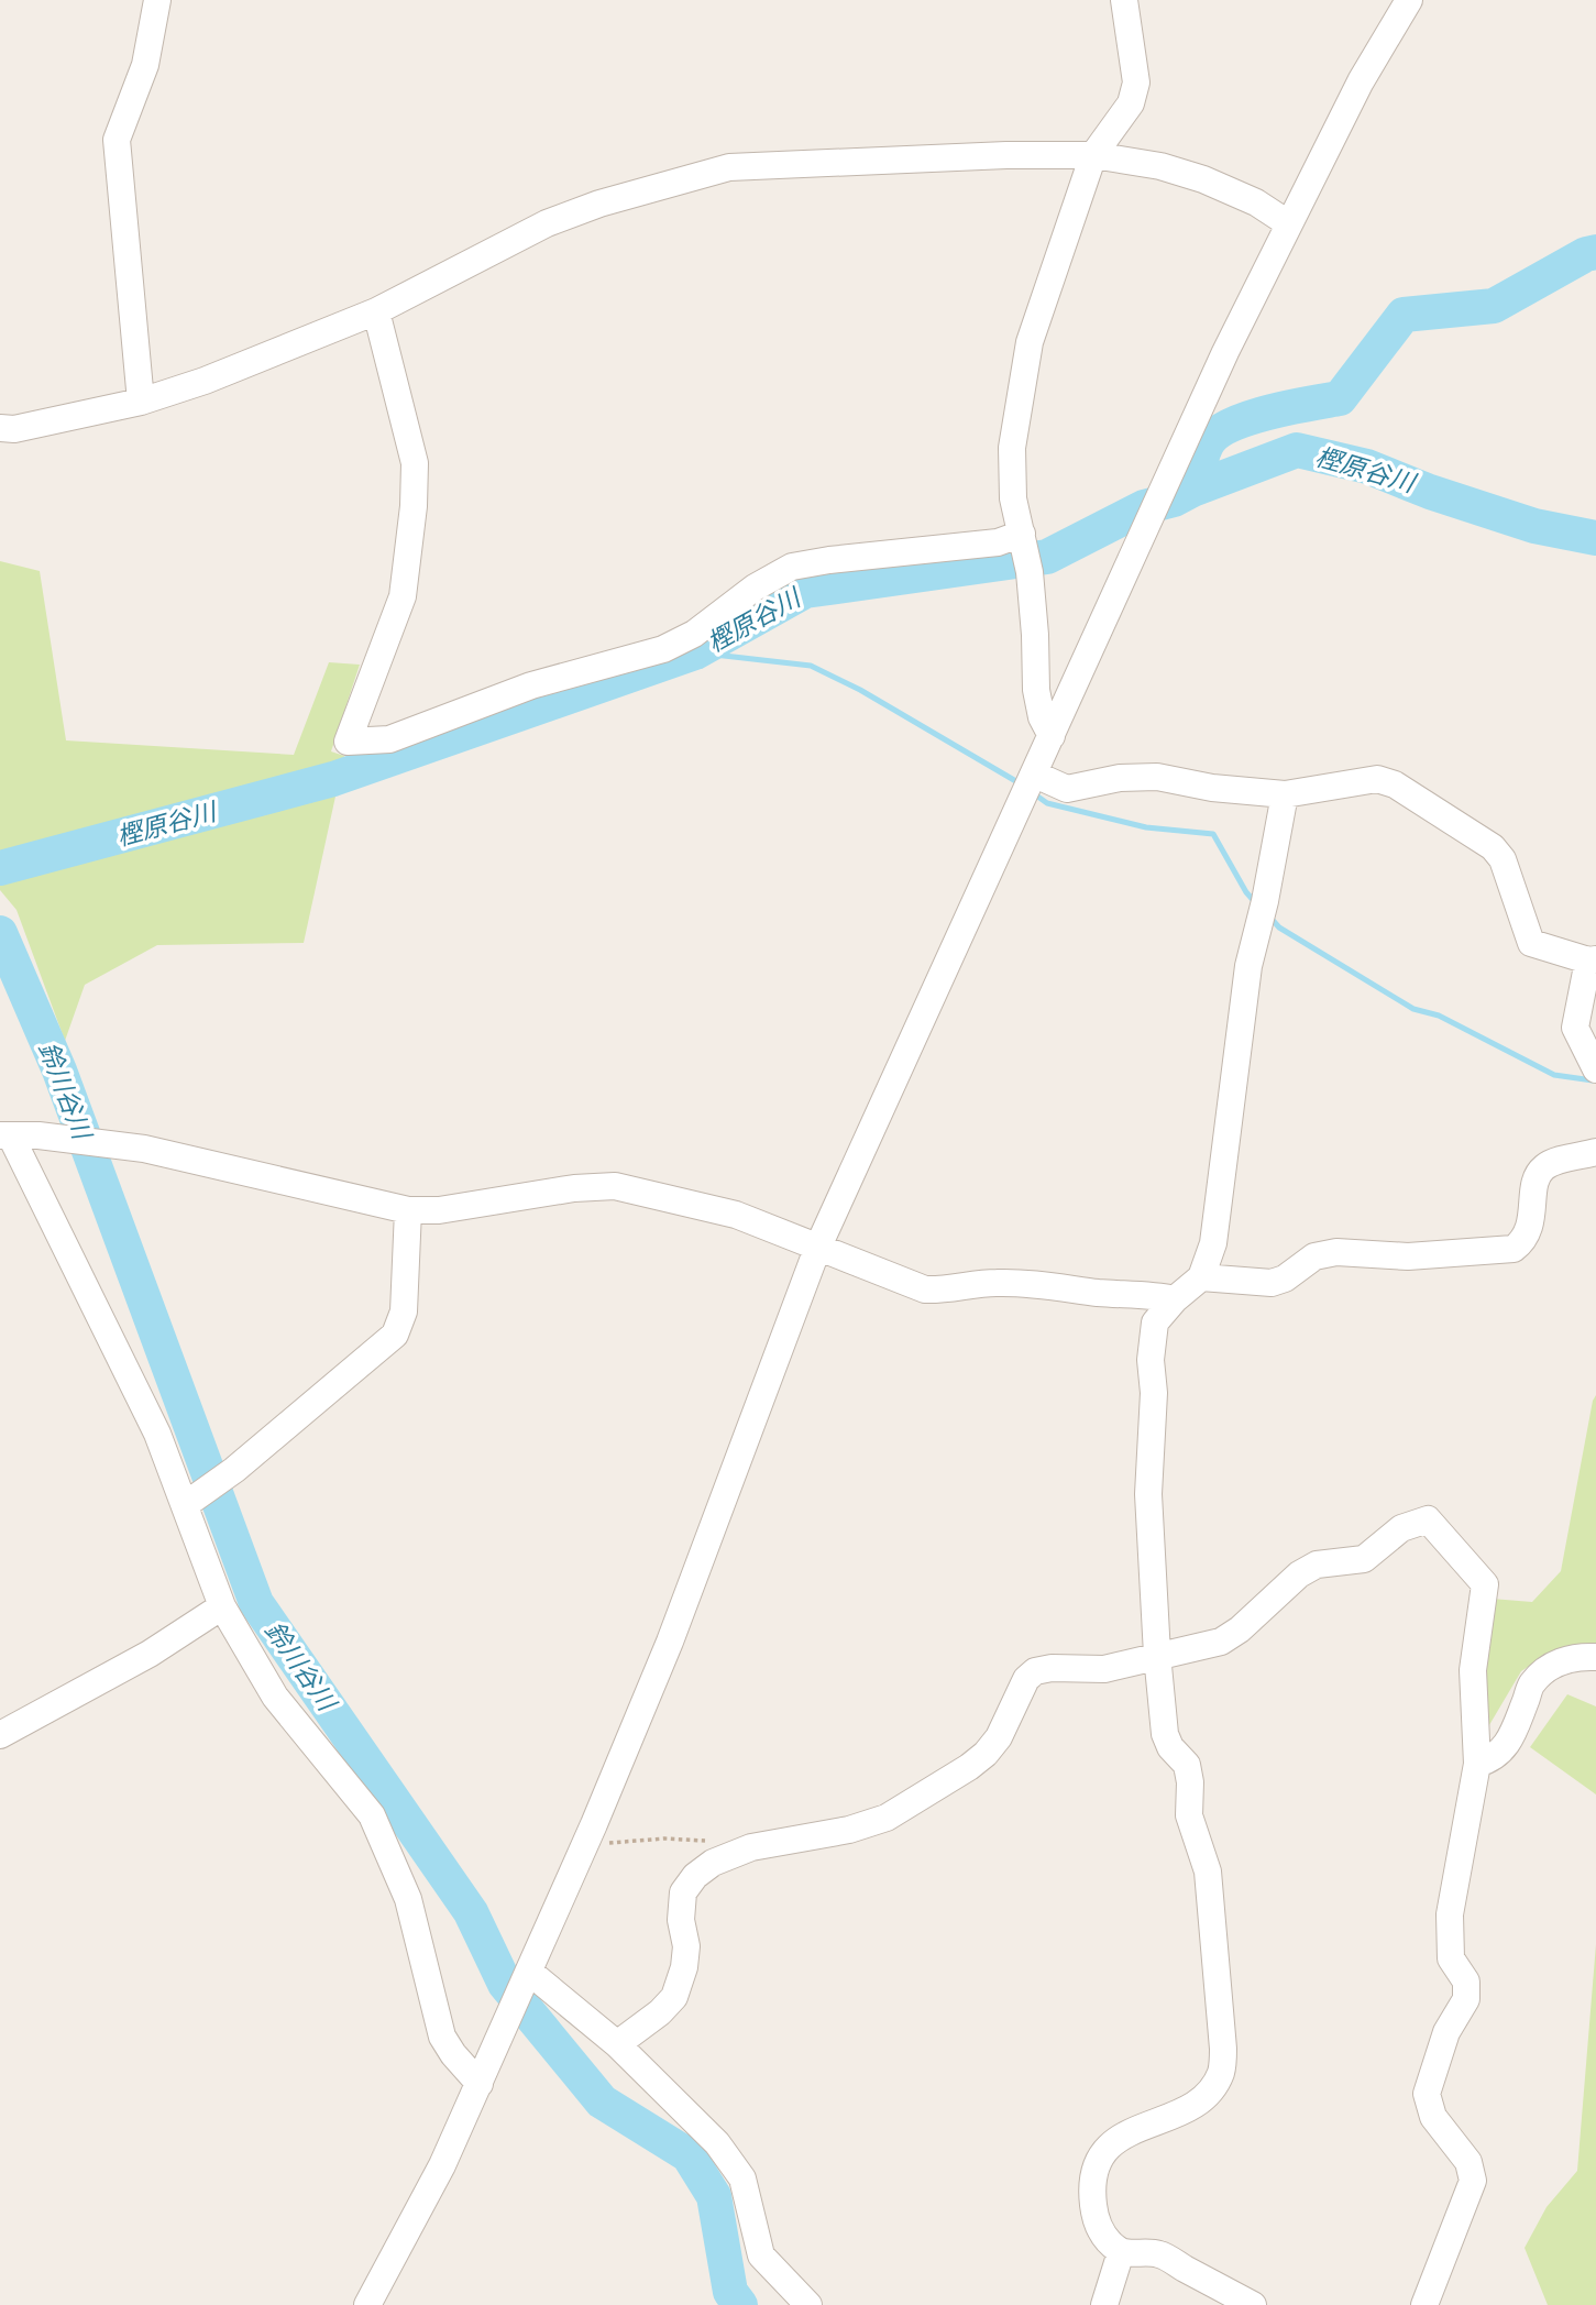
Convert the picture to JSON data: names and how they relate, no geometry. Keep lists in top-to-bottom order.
{
  "water": ["樫原谷川", "鈴川谷川"]
}
